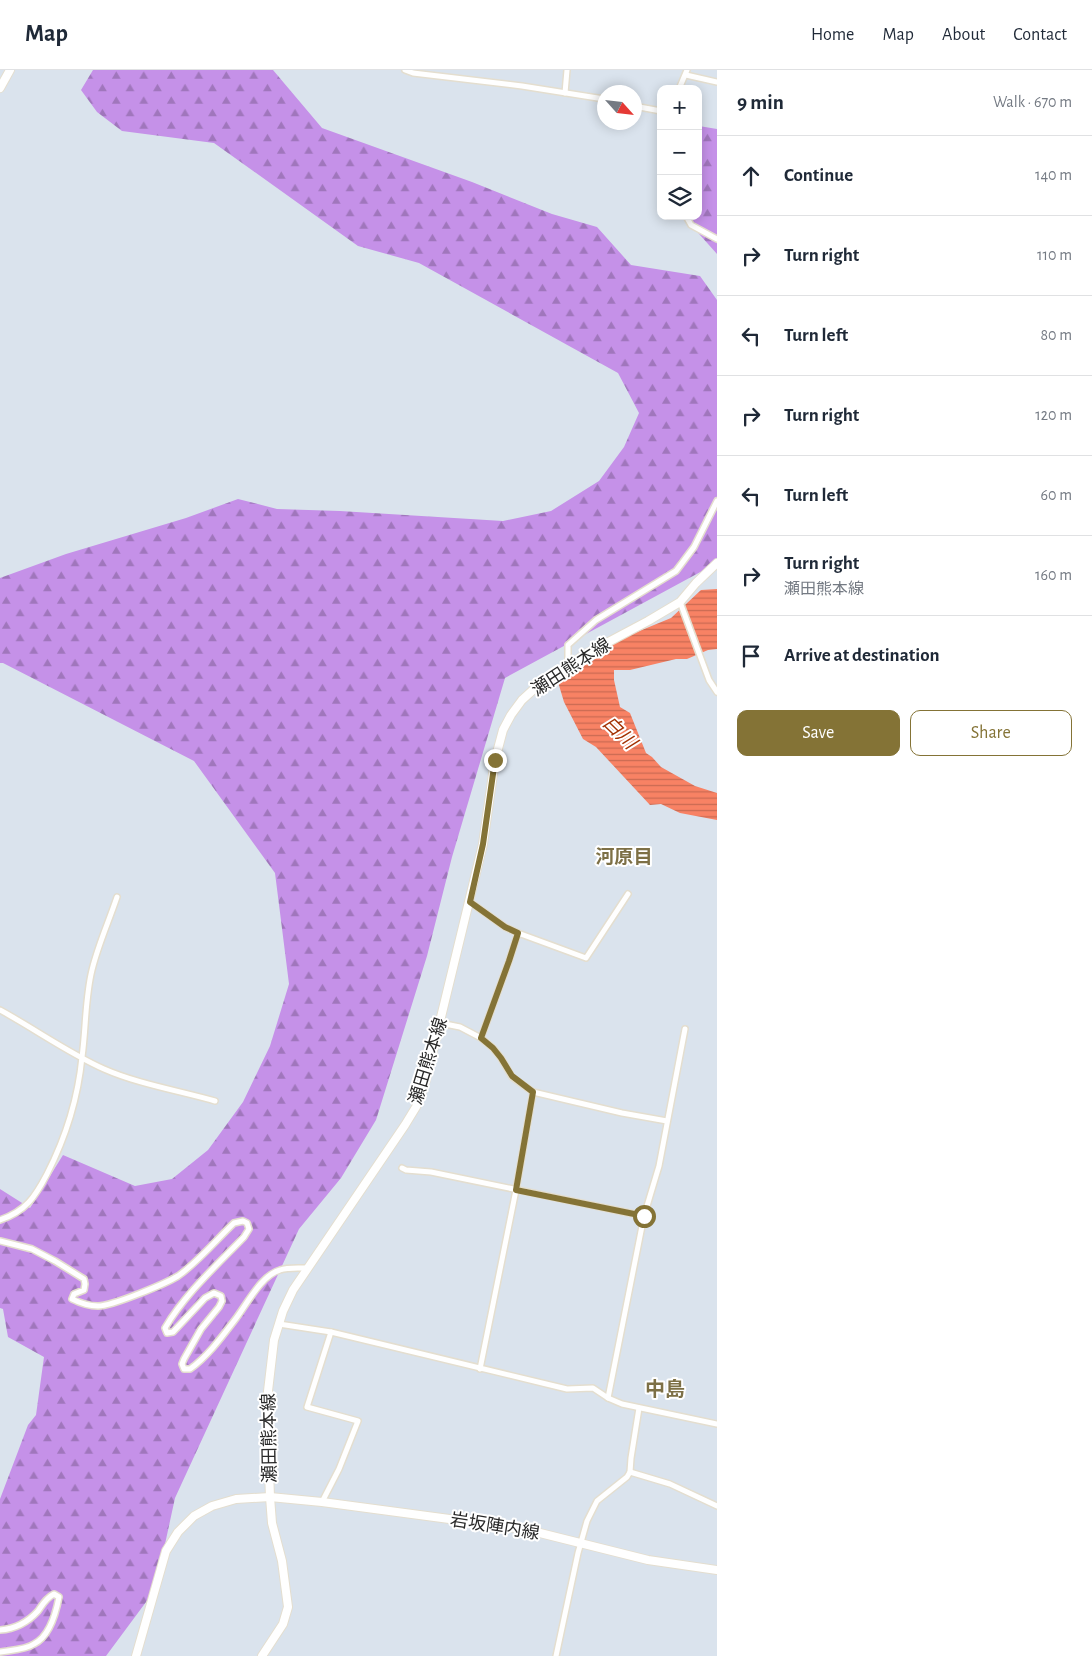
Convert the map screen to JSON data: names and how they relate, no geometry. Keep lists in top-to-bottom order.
{
  "streets": {
    "main road": ["瀬田熊本線", "岩坂陣内線"]
  },
  "crossings": [
    ["瀬田熊本線", "岩坂陣内線"]
  ],
  "districts": ["河原目", "中島"],
  "water": ["白川"],
  "north": "bottom right",
  "page": {
    "header": "Map",
    "nav": [
      "Home",
      "Map",
      "About",
      "Contact"
    ],
    "heading": ["9 min", "Walk · 670 m"],
    "map_buttons": ["+", "−"],
    "list": [
      ["Continue", "140 m"],
      ["Turn right", "110 m"],
      ["Turn left", "80 m"],
      ["Turn right", "120 m"],
      ["Turn left", "60 m"],
      ["Turn right", "瀬田熊本線", "160 m"],
      "Arrive at destination"
    ],
    "buttons": ["Save", "Share"]
  }
}
